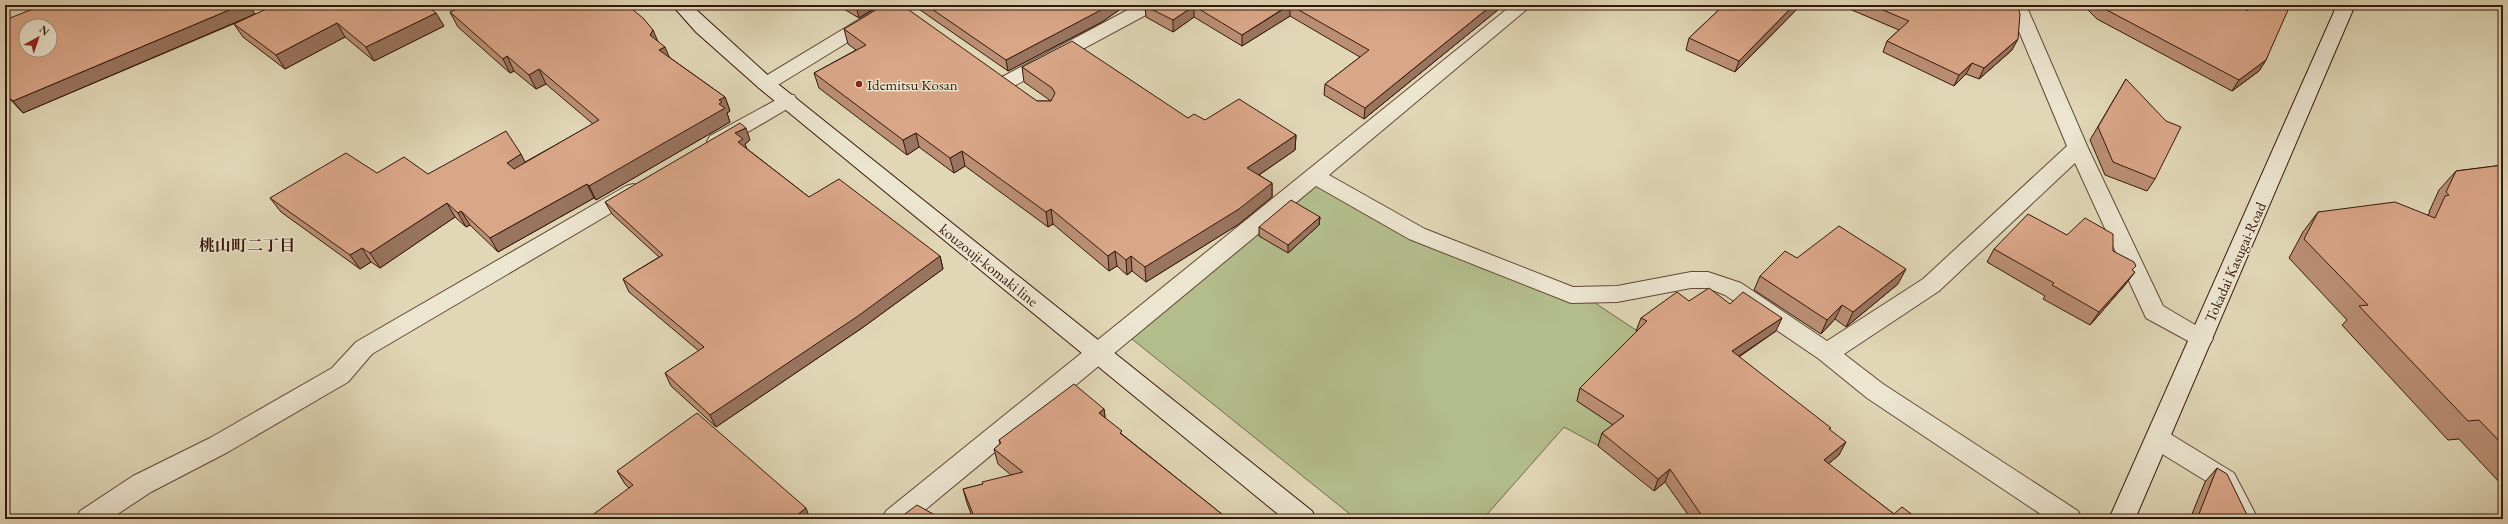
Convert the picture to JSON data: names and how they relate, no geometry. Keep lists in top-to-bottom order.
{
  "streets": {
    "street": ["Tokadai Kasugai-Road", "kouzouji-komaki line"]
  },
  "districts": ["桃山町二丁目"],
  "places": ["Idemitsu Kosan"],
  "north": "top right"
}
